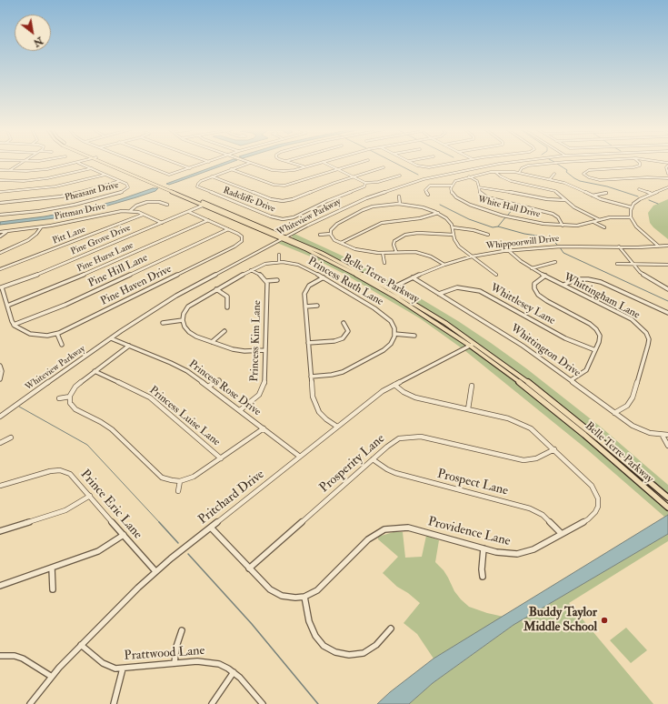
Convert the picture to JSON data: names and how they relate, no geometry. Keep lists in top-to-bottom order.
{
  "streets": {
    "main road": ["Belle Terre Parkway"],
    "street": [
      "Pheasant Drive",
      "Radcliffe Drive",
      "White Hall Drive",
      "Pittman Drive",
      "Whiteview Parkway",
      "Pitt Lane",
      "Pine Grove Drive",
      "Whippoorwill Drive",
      "Pine Hurst Lane",
      "Pine Hill Lane",
      "Princess Ruth Lane",
      "Pine Haven Drive",
      "Whittingham Lane",
      "Whittlesey Lane",
      "Princess Kim Lane",
      "Whittington Drive",
      "Princess Rose Drive",
      "Princess Luise Lane",
      "Prosperity Lane",
      "Prospect Lane",
      "Pritchard Drive",
      "Prince Eric Lane",
      "Providence Lane",
      "Prattwood Lane"
    ]
  },
  "crossings": [
    ["Pittman Drive", "Pitt Lane"],
    ["Pittman Drive", "Pine Grove Drive"],
    ["Whiteview Parkway", "Belle Terre Parkway"],
    ["Whiteview Parkway", "Princess Rose Drive"],
    ["Pine Grove Drive", "Belle Terre Parkway"],
    ["Pine Grove Drive", "Pine Haven Drive"],
    ["Whippoorwill Drive", "Belle Terre Parkway"],
    ["Whippoorwill Drive", "Whittingham Lane"],
    ["Whippoorwill Drive", "Whittington Drive"],
    ["Pine Hurst Lane", "Pine Haven Drive"],
    ["Pine Hill Lane", "Pine Haven Drive"],
    ["Belle Terre Parkway", "Pritchard Drive"],
    ["Whittingham Lane", "Whittington Drive"],
    ["Whittlesey Lane", "Whittington Drive"],
    ["Princess Kim Lane", "Princess Rose Drive"],
    ["Princess Rose Drive", "Pritchard Drive"],
    ["Prosperity Lane", "Prospect Lane"],
    ["Prosperity Lane", "Providence Lane"],
    ["Prospect Lane", "Providence Lane"],
    ["Pritchard Drive", "Prince Eric Lane"],
    ["Pritchard Drive", "Providence Lane"],
    ["Pritchard Drive", "Prattwood Lane"]
  ],
  "places": ["Buddy Taylor Middle School"],
  "north": "bottom right"
}
